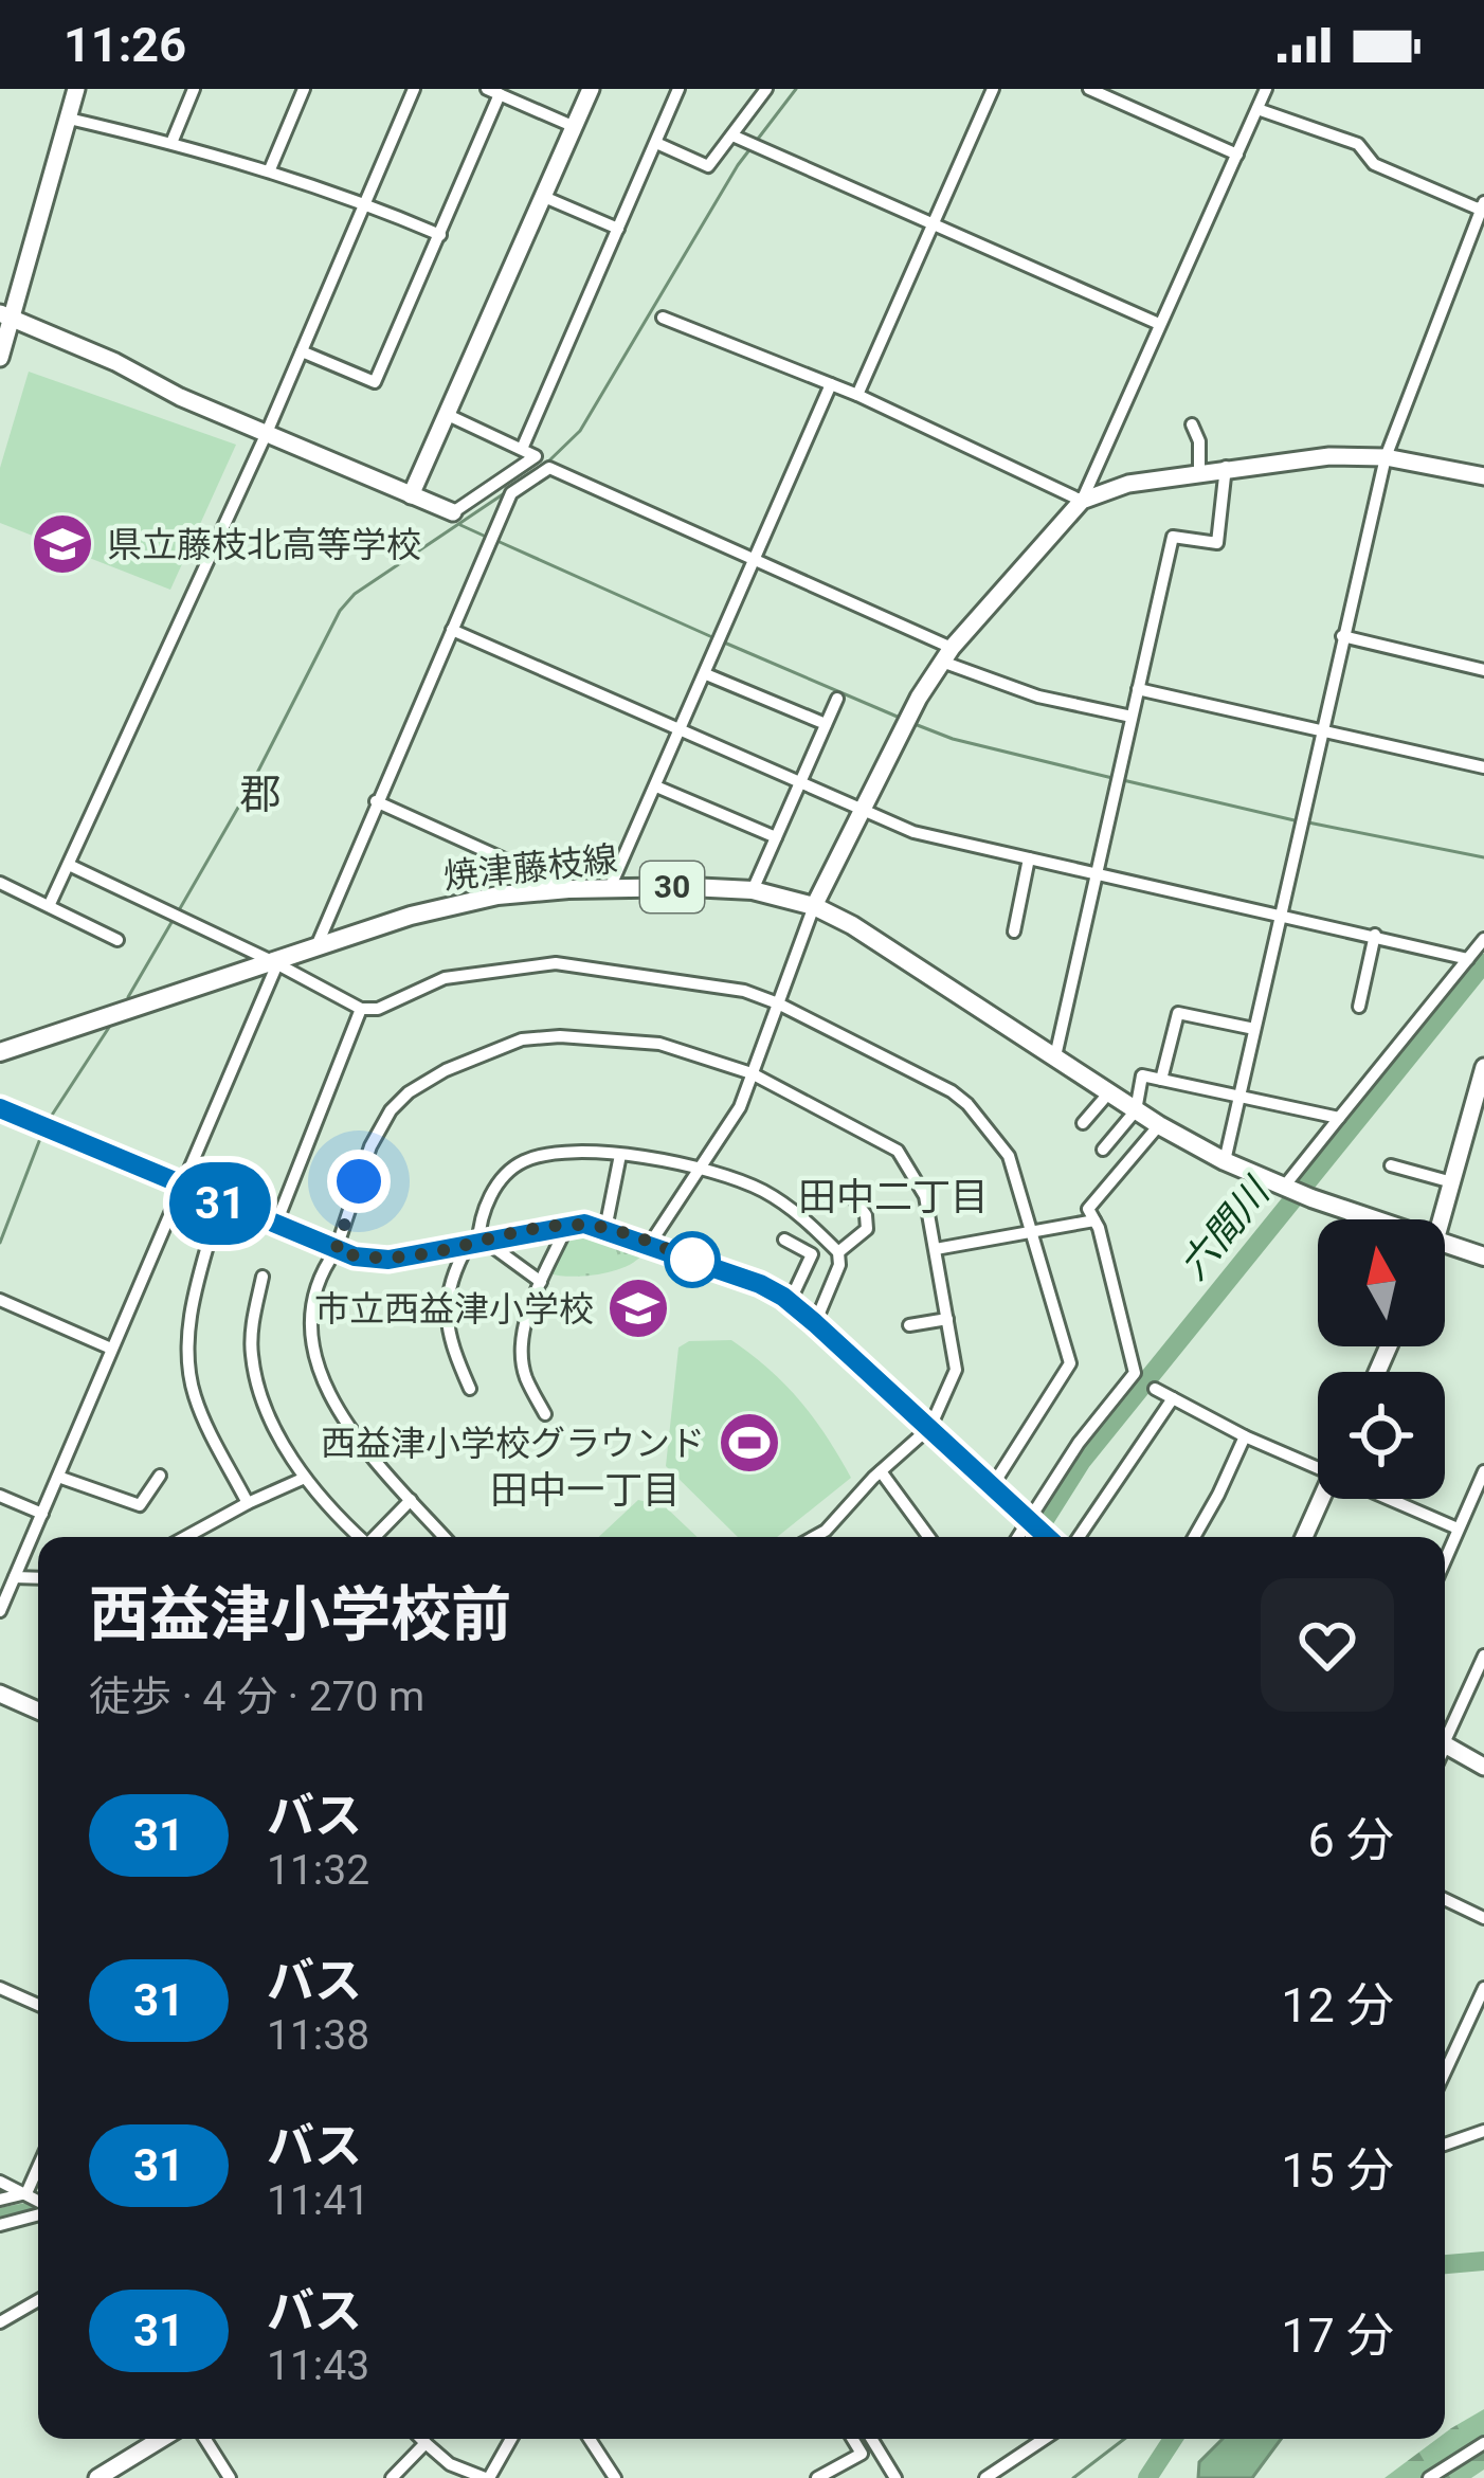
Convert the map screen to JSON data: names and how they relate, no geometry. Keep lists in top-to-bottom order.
{
  "streets": {
    "main road": ["焼津藤枝線", "30"]
  },
  "districts": ["郡", "田中二丁目", "田中一丁目"],
  "water": ["六間川"],
  "places": {
    "school or university": ["県立藤枝北高等学校", "市立西益津小学校"],
    "sports": ["西益津小学校グラウンド"]
  },
  "lines": ["bus line 31"],
  "north": "top",
  "page": {
    "status": "11:26",
    "on_map": "31",
    "heading": ["西益津小学校前", "徒歩 · 4 分 · 270 m"],
    "list": [
      {
        "mark": "31",
        "name": "バス",
        "note": "11:32",
        "value": "6 分"
      },
      {
        "mark": "31",
        "name": "バス",
        "note": "11:38",
        "value": "12 分"
      },
      {
        "mark": "31",
        "name": "バス",
        "note": "11:41",
        "value": "15 分"
      },
      {
        "mark": "31",
        "name": "バス",
        "note": "11:43",
        "value": "17 分"
      }
    ]
  }
}
